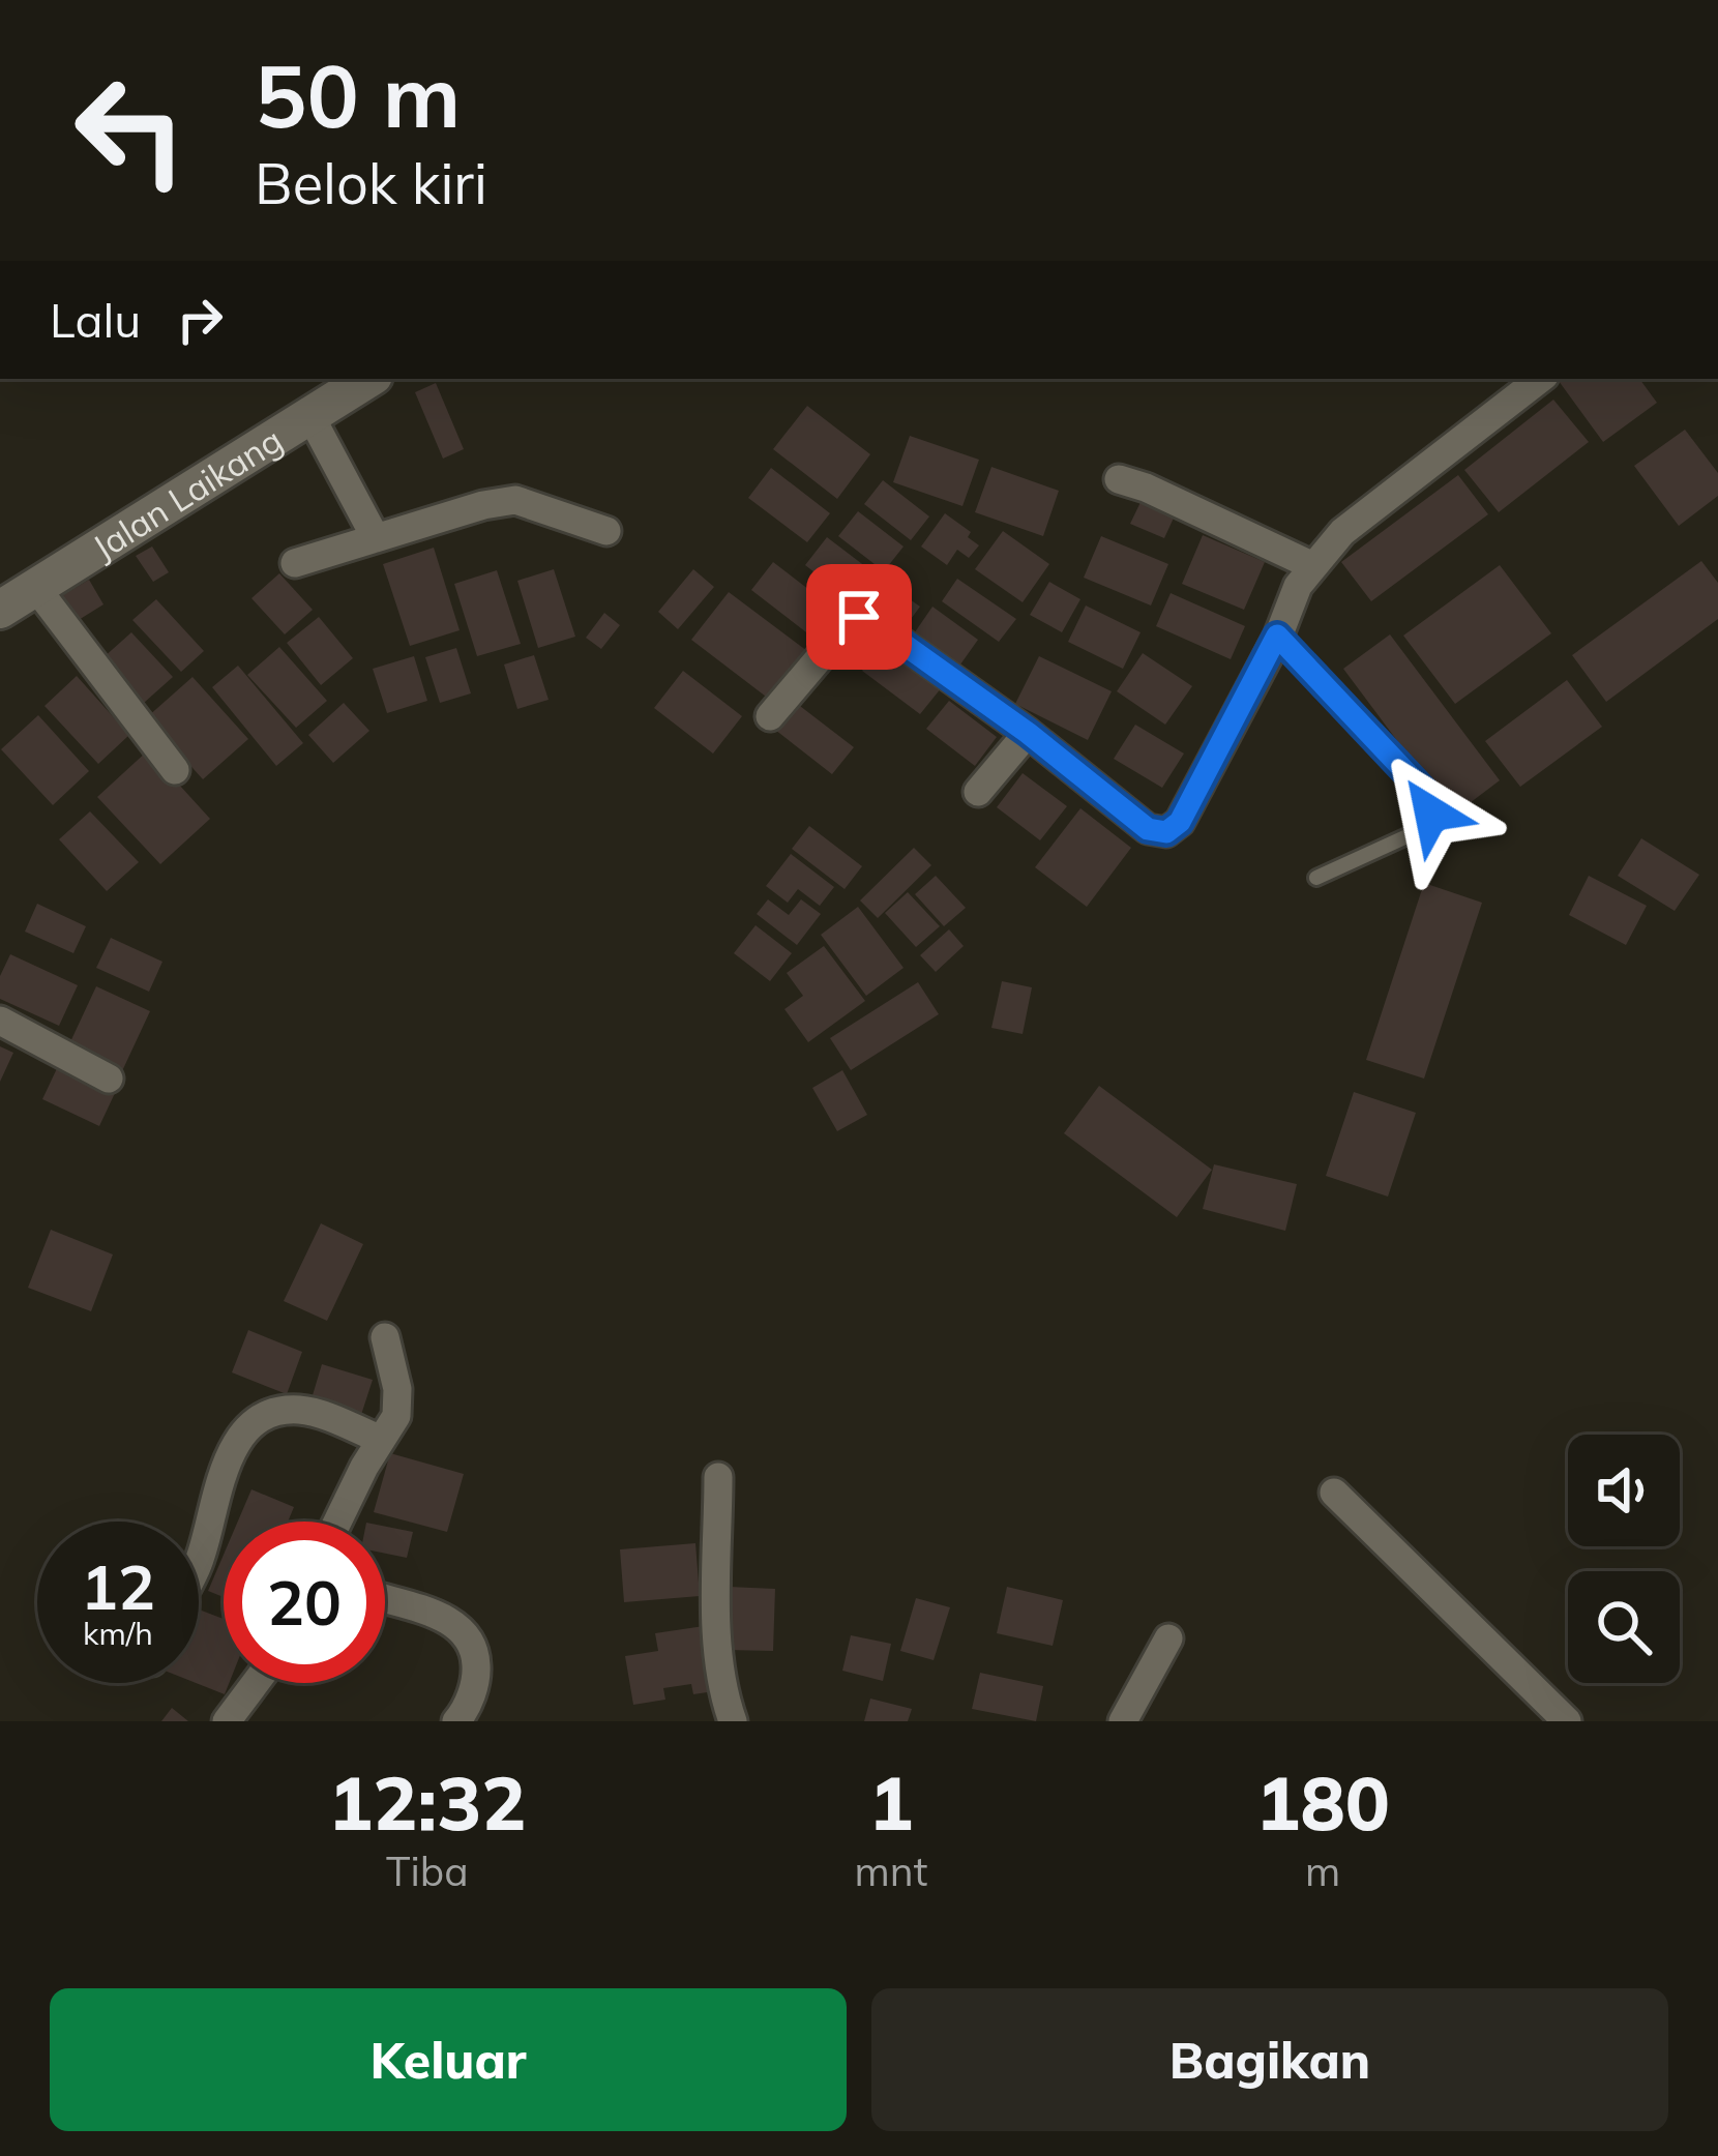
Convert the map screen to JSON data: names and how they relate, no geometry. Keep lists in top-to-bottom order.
{
  "streets": {
    "main road": ["Jalan Laikang"]
  },
  "page": {
    "turn": ["50 m", "Belok kiri"],
    "then": "Lalu",
    "speed": "12 km/h",
    "limit": "20",
    "eta": [
      "12:32",
      "Tiba",
      "1",
      "mnt",
      "180",
      "m"
    ],
    "buttons": ["Keluar", "Bagikan"]
  }
}
